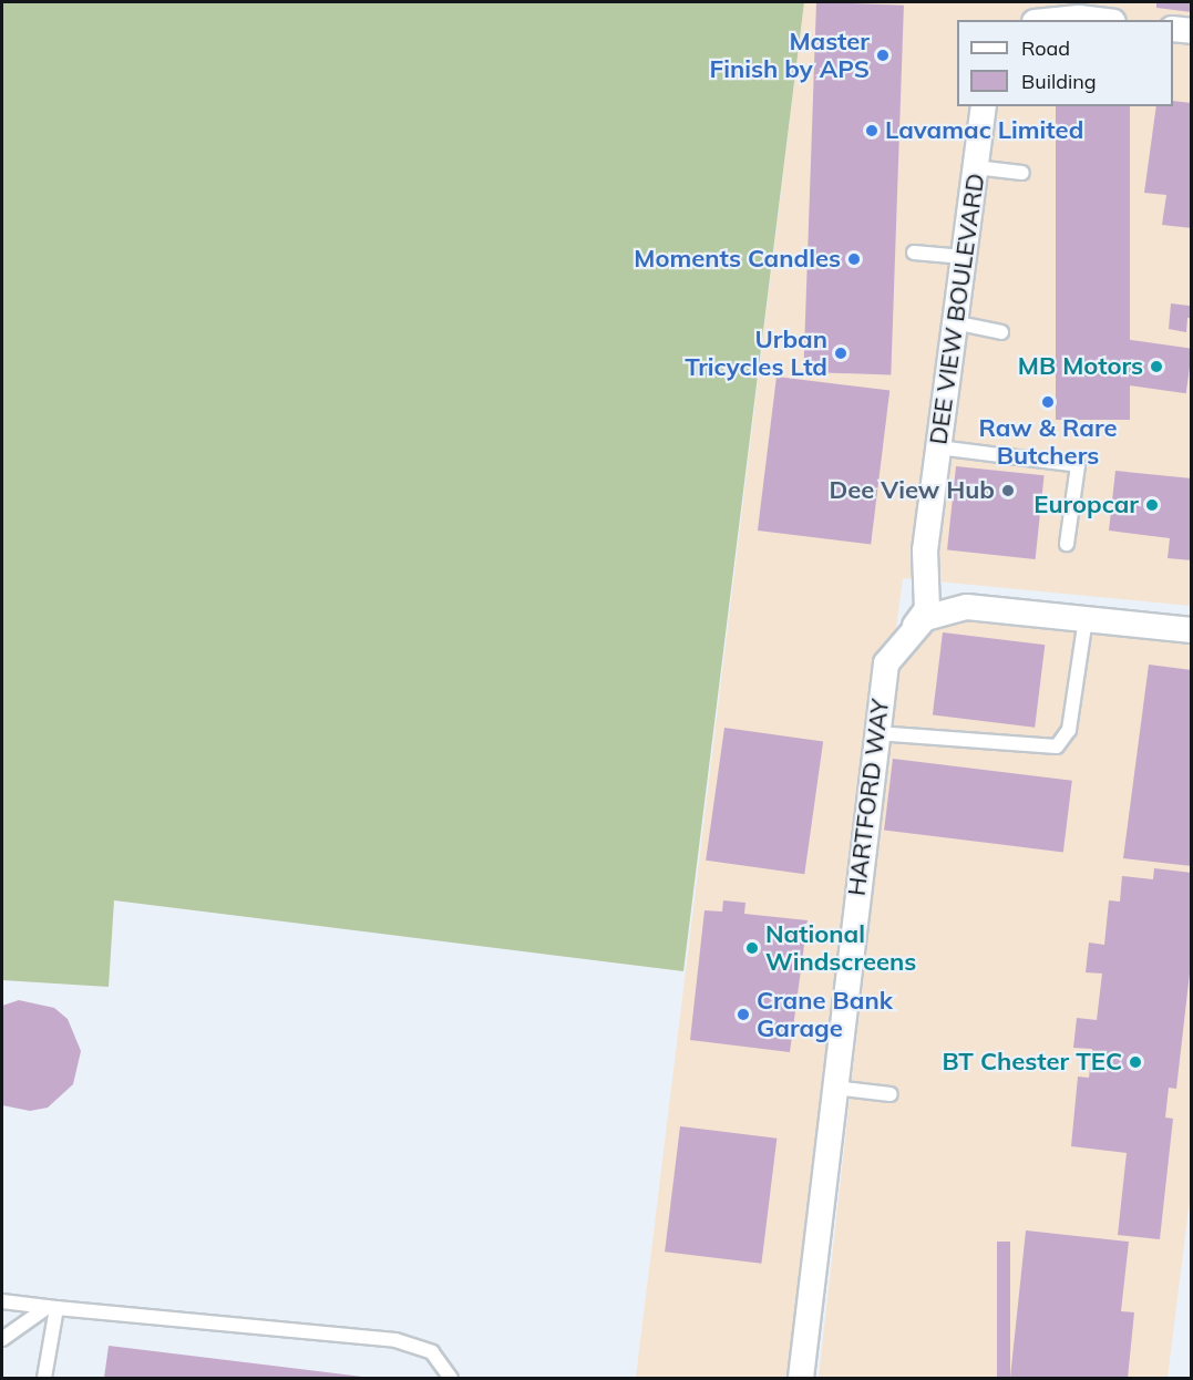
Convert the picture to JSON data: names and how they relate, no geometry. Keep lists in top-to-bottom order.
{
  "streets": {
    "street": ["DEE VIEW BOULEVARD", "HARTFORD WAY"]
  },
  "crossings": [
    ["DEE VIEW BOULEVARD", "HARTFORD WAY"]
  ],
  "places": [
    "Master Finish by APS",
    "Lavamac Limited",
    "Moments Candles",
    "Urban Tricycles Ltd",
    "MB Motors",
    "Raw & Rare Butchers",
    "Dee View Hub",
    "Europcar",
    "National Windscreens",
    "Crane Bank Garage",
    "BT Chester TEC"
  ],
  "legend": ["Road", "Building"]
}
